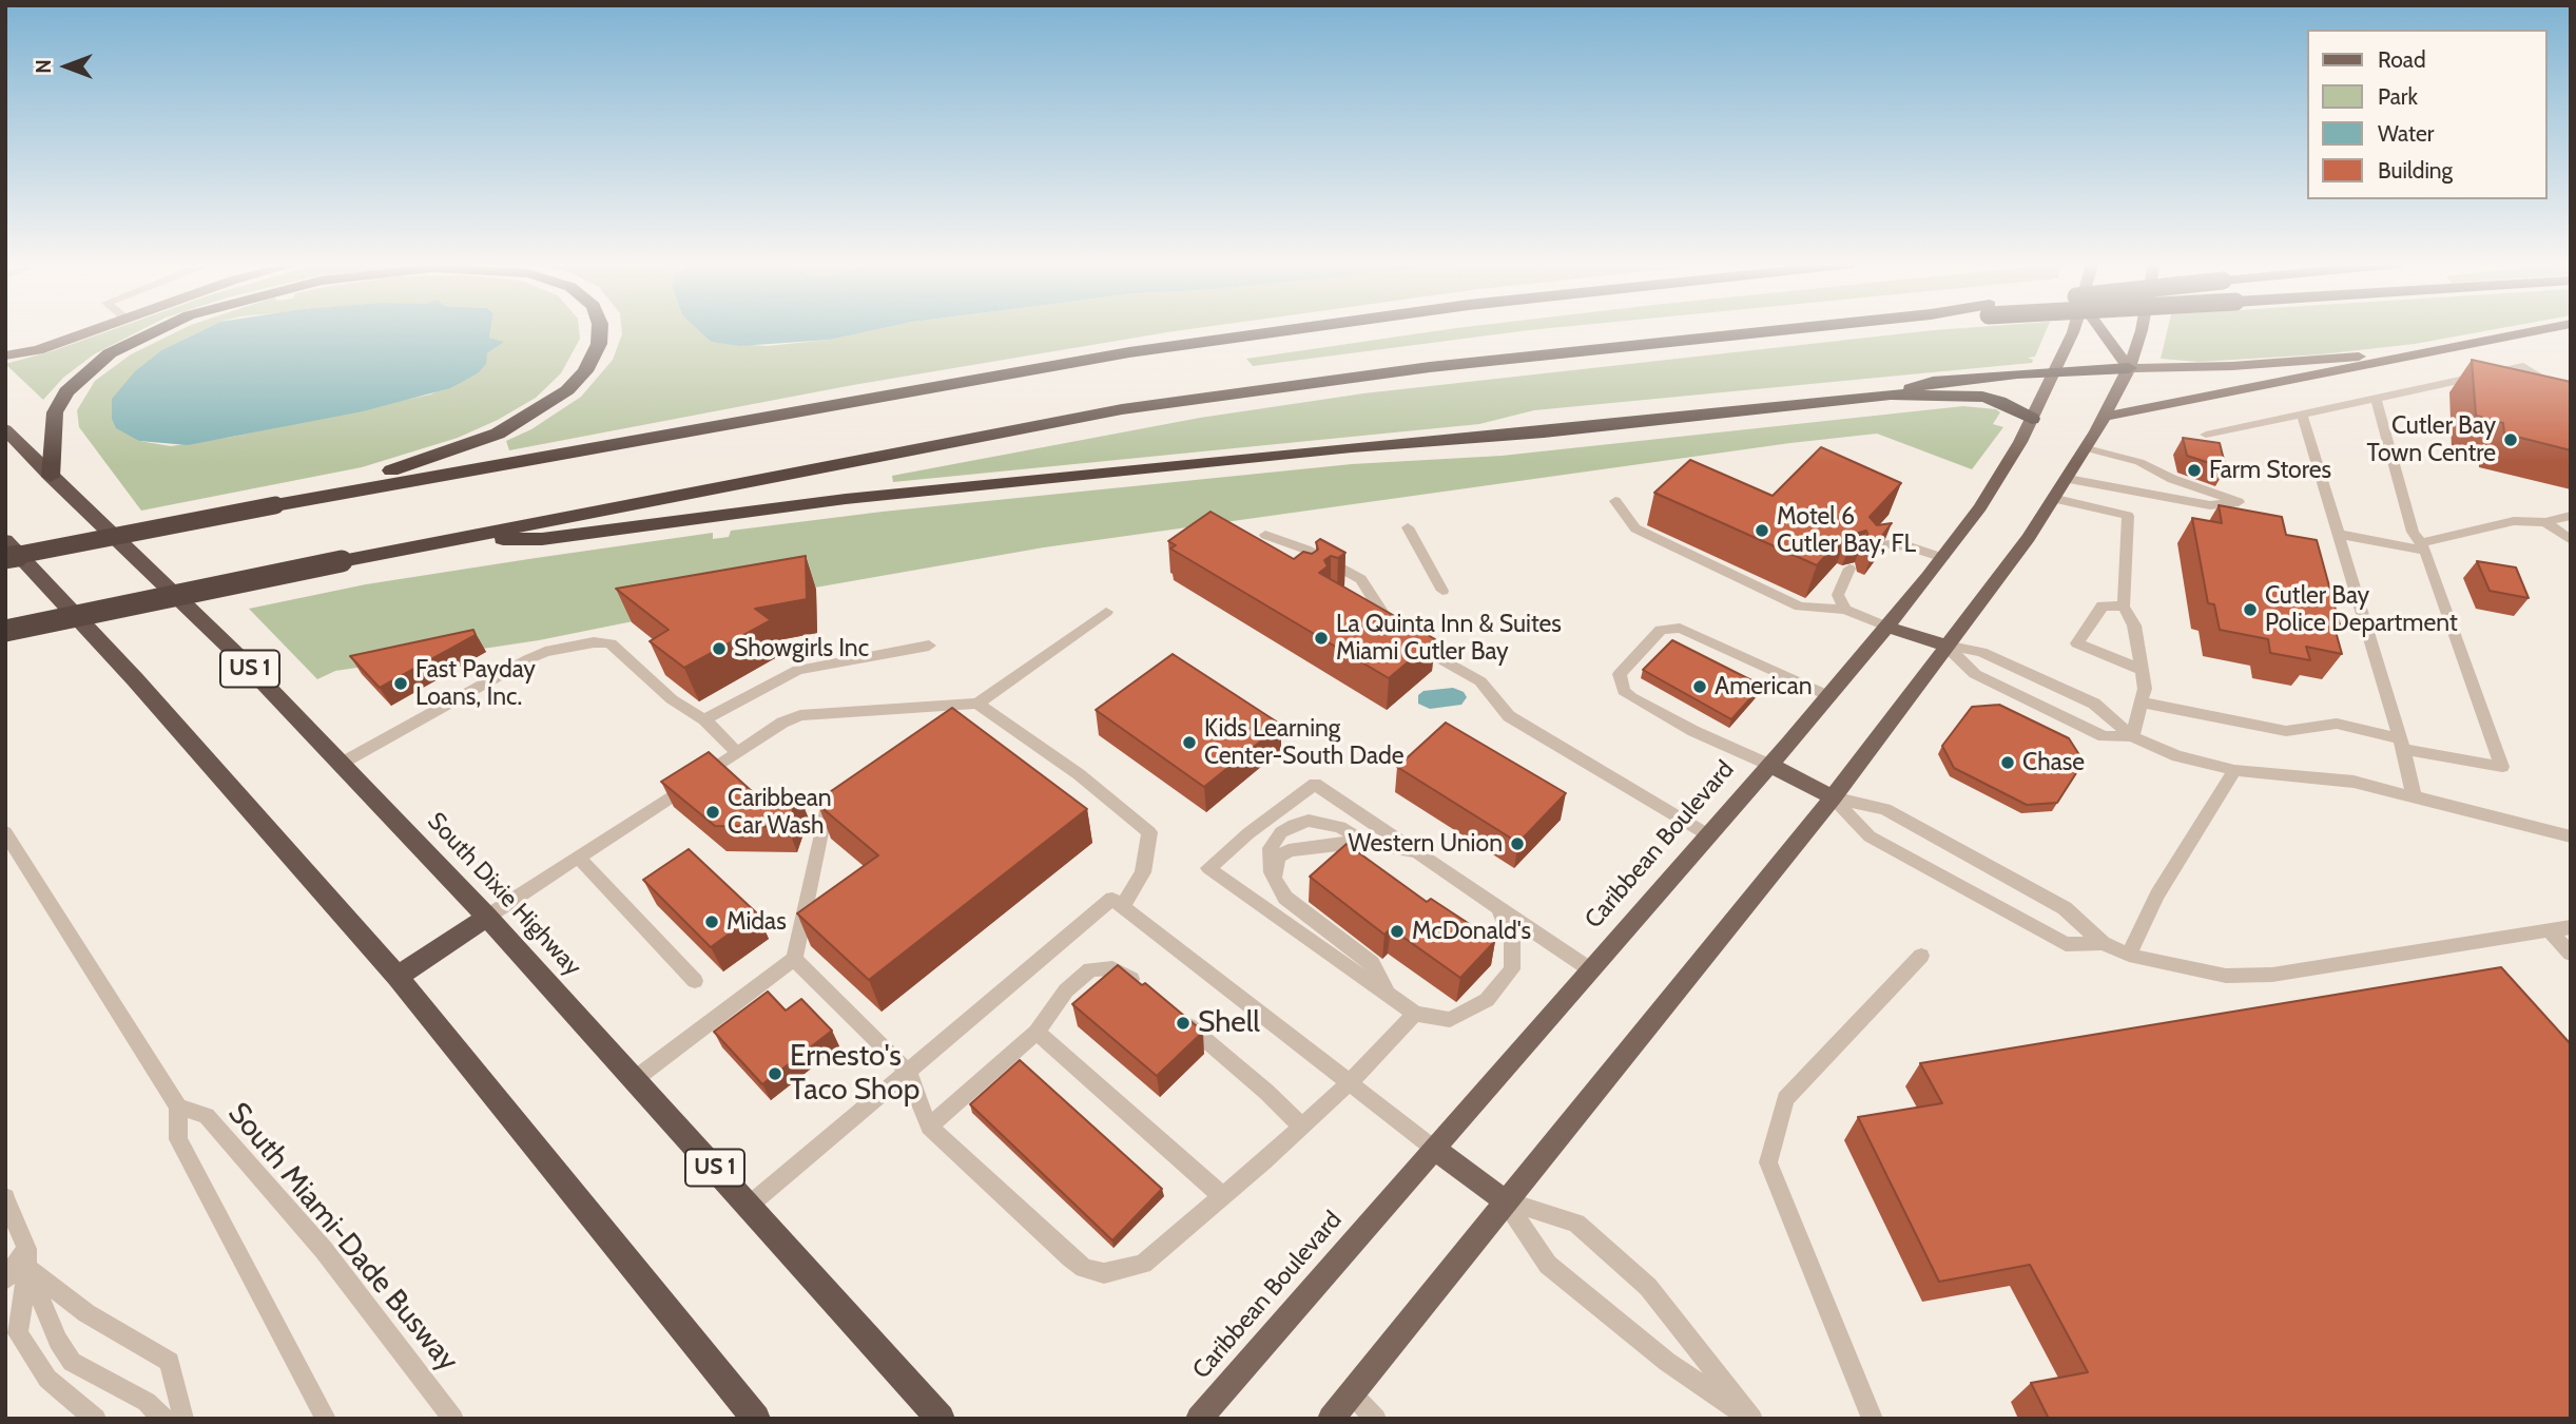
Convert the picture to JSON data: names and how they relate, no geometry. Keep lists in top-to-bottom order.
{
  "streets": {
    "highway": ["US 1", "South Dixie Highway"],
    "main road": ["Caribbean Boulevard"],
    "lane": ["South Miami-Dade Busway"]
  },
  "places": [
    "Cutler Bay Town Centre",
    "Farm Stores",
    "Motel 6 Cutler Bay, FL",
    "Cutler Bay Police Department",
    "La Quinta Inn & Suites Miami Cutler Bay",
    "Showgirls Inc",
    "Fast Payday Loans, Inc.",
    "American",
    "Kids Learning Center-South Dade",
    "Chase",
    "Caribbean Car Wash",
    "Western Union",
    "Midas",
    "McDonald's",
    "Shell",
    "Ernesto's Taco Shop"
  ],
  "legend": [
    "Road",
    "Park",
    "Water",
    "Building"
  ],
  "north": "left"
}
